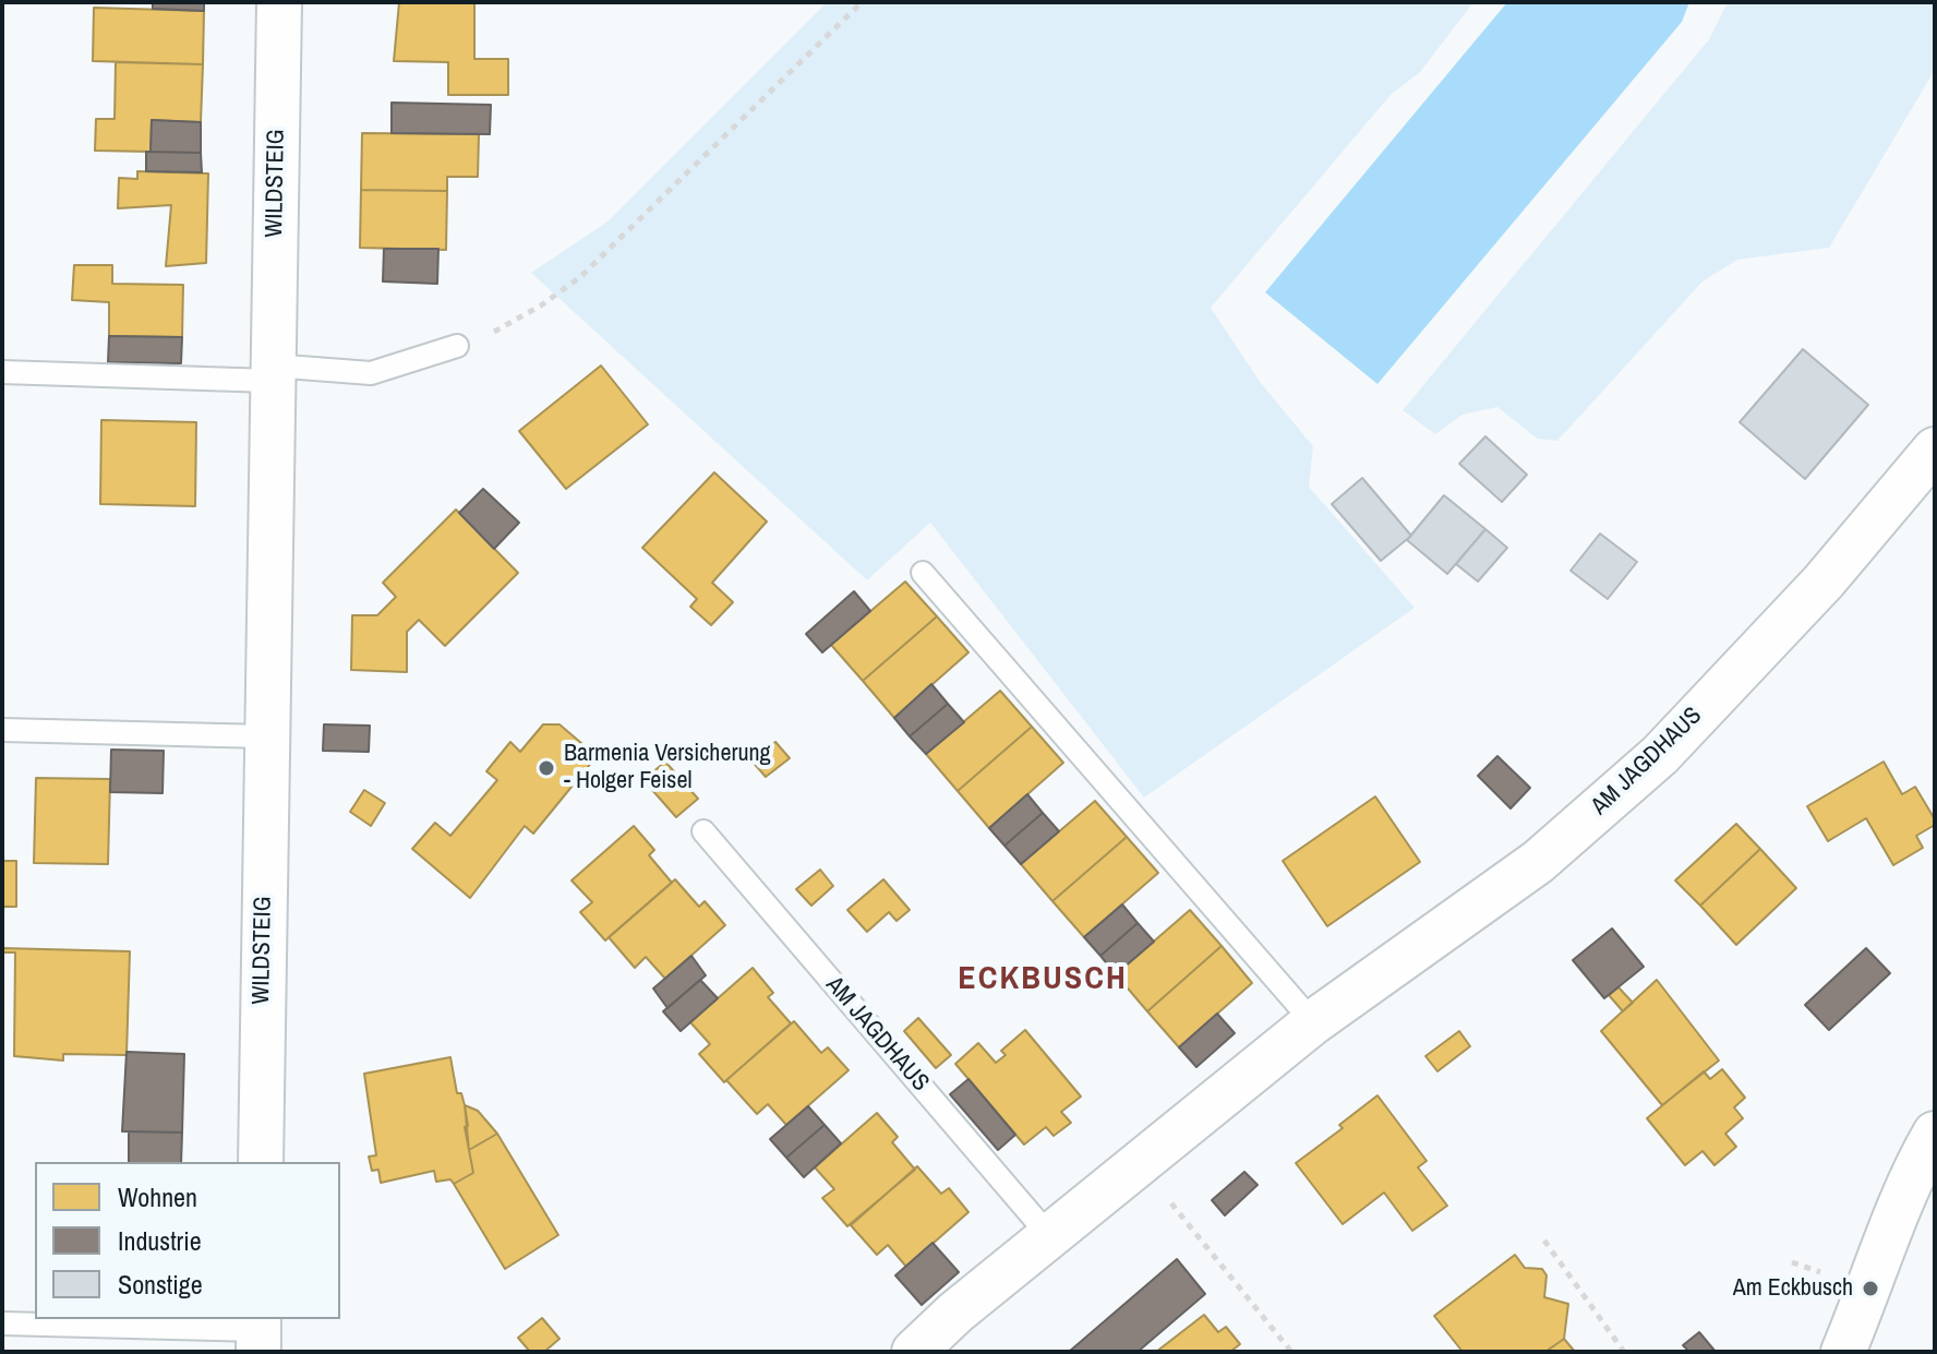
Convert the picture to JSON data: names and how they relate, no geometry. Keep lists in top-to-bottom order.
{
  "streets": {
    "street": ["WILDSTEIG", "AM JAGDHAUS"]
  },
  "districts": ["ECKBUSCH"],
  "places": ["Barmenia Versicherung - Holger Feisel", "Am Eckbusch"],
  "legend": ["Wohnen", "Industrie", "Sonstige"]
}
